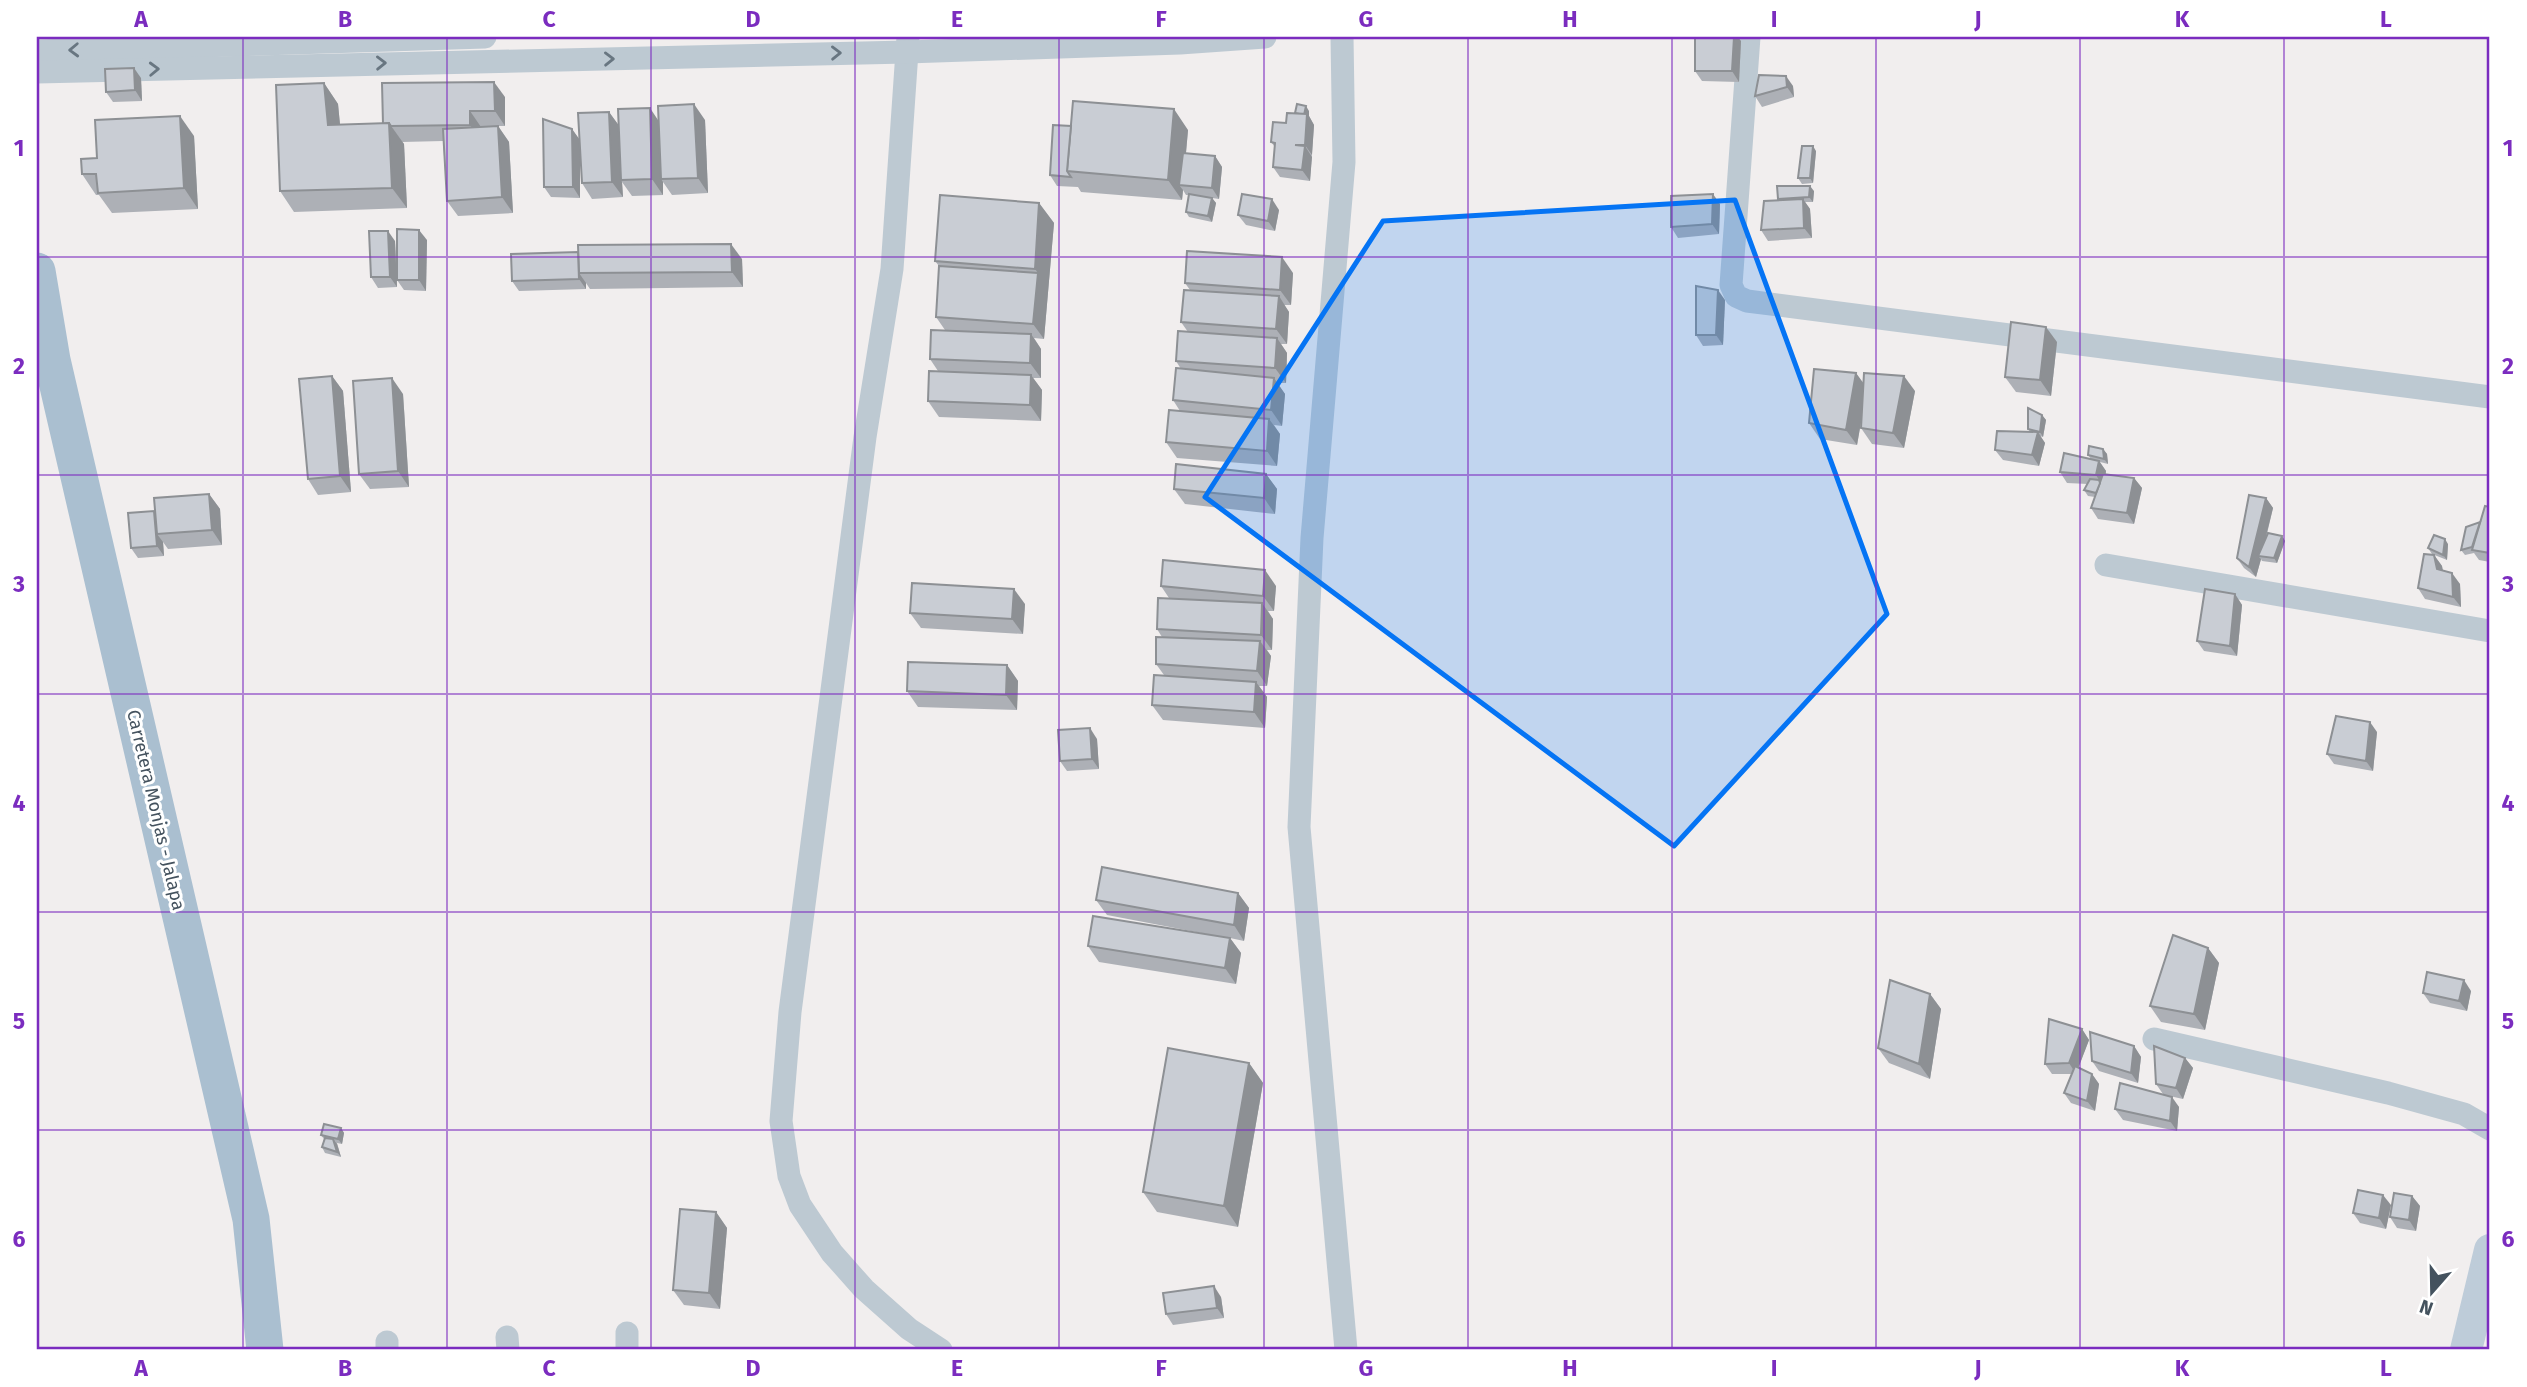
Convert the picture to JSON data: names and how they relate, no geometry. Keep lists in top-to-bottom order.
{
  "streets": {
    "main road": ["Carretera Monjas - Jalapa"]
  },
  "north": "bottom",
  "grid": {
    "columns": [
      "A",
      "B",
      "C",
      "D",
      "E",
      "F",
      "G",
      "H",
      "I",
      "J",
      "K",
      "L"
    ],
    "rows": [
      "1",
      "2",
      "3",
      "4",
      "5",
      "6"
    ]
  }
}
